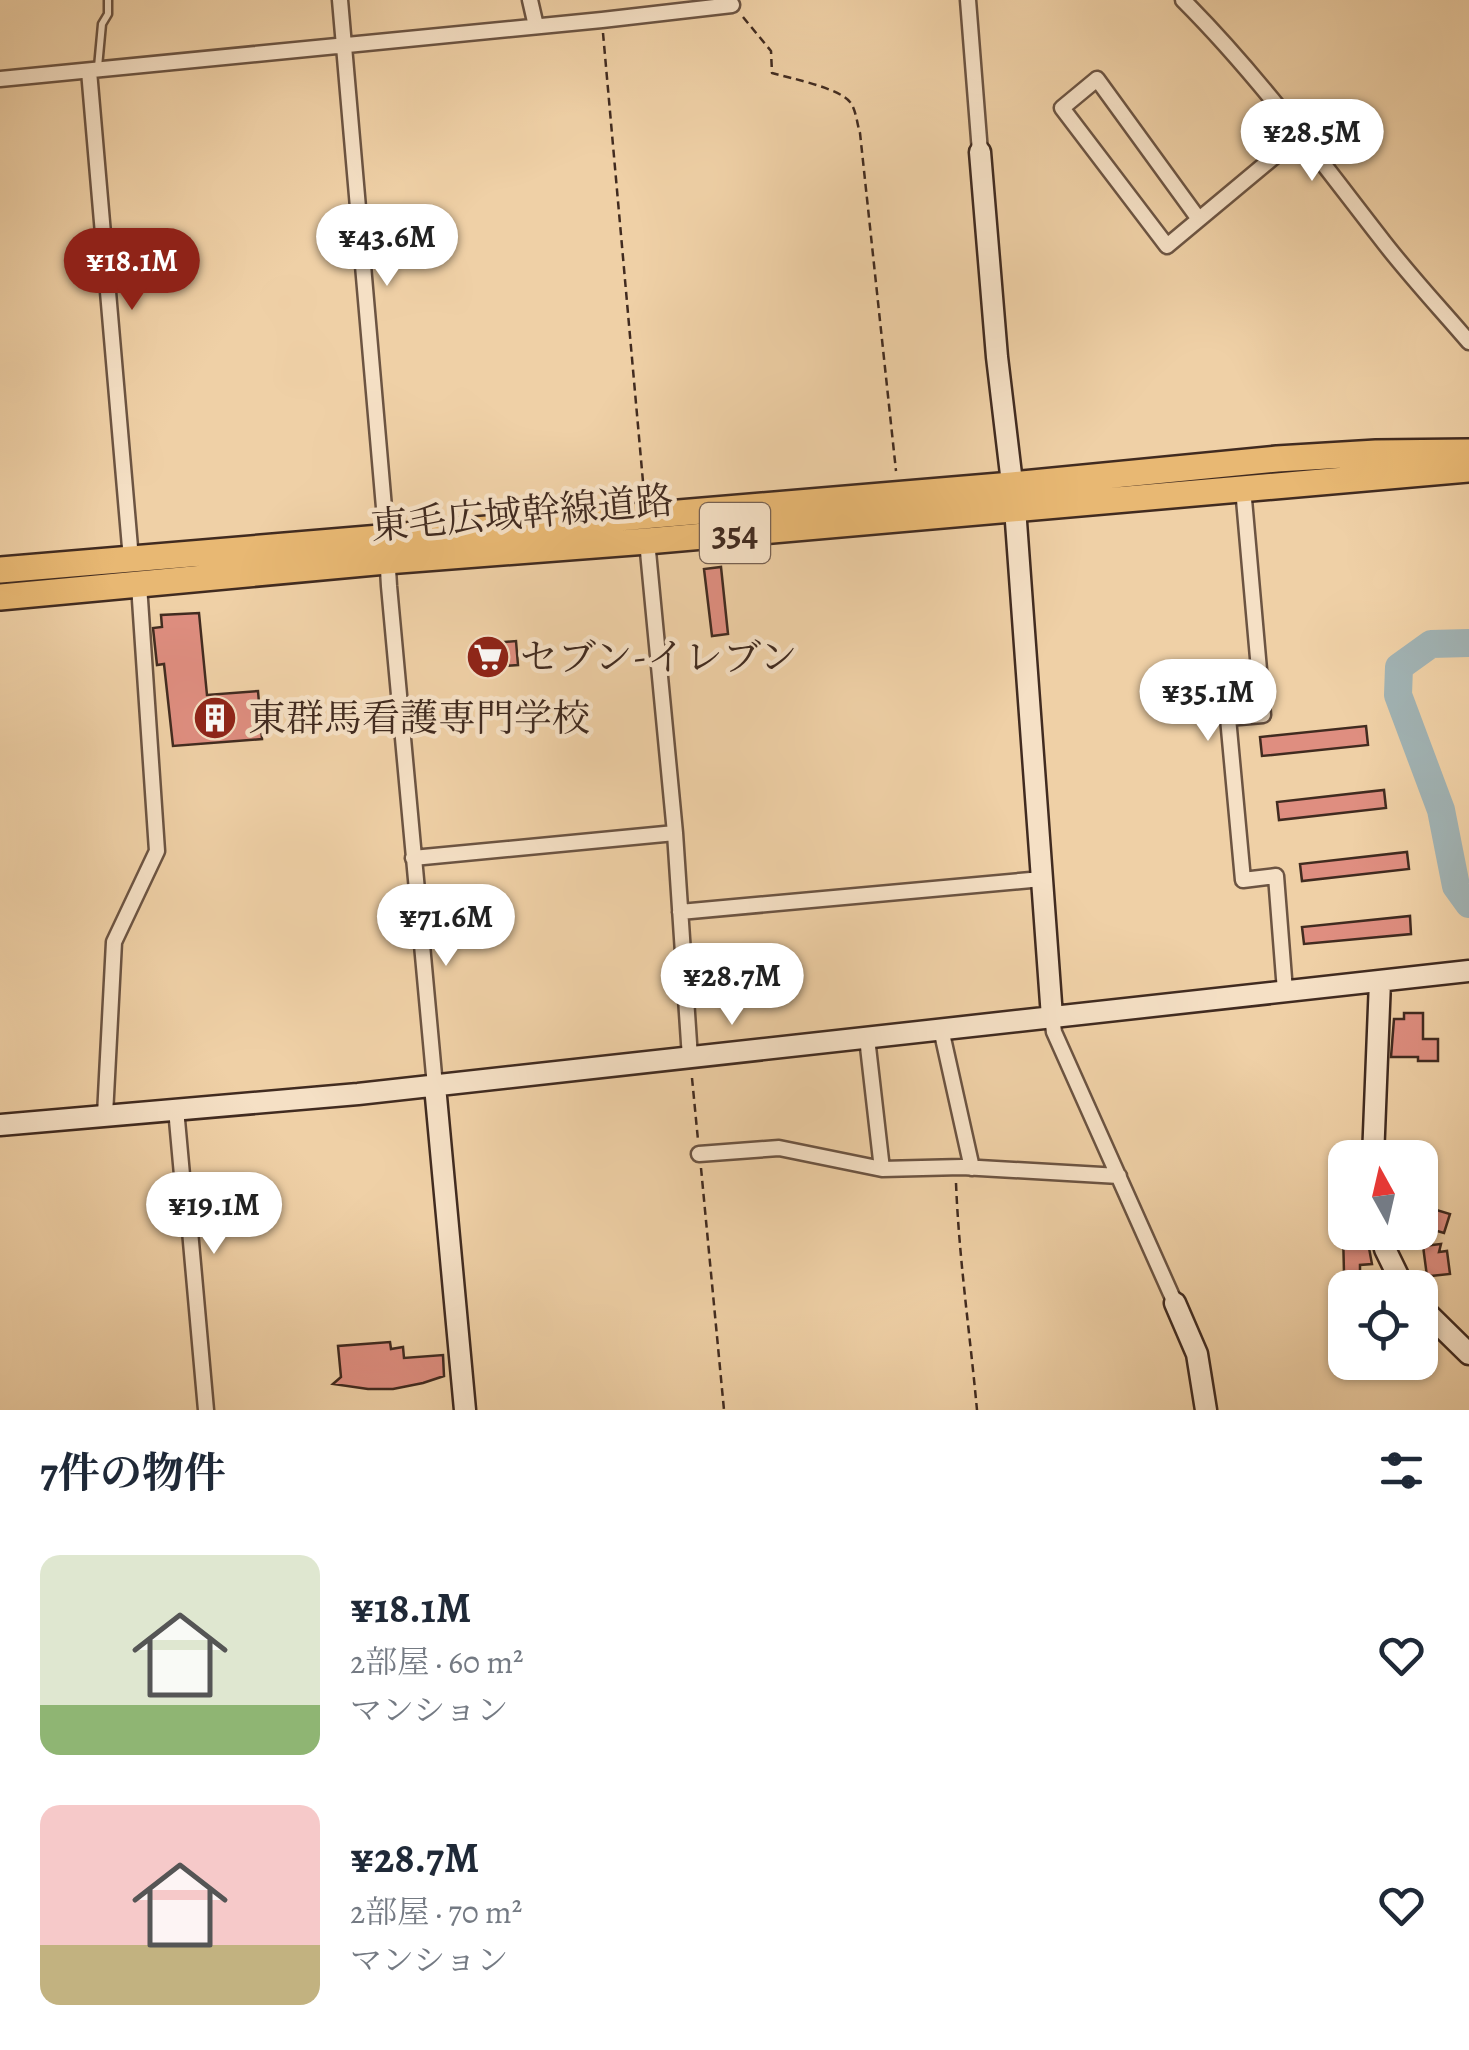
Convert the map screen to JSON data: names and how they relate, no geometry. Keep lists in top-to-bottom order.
{
  "streets": {
    "highway": ["東毛広域幹線道路", "354"]
  },
  "places": {
    "supermarket": ["セブン-イレブン"],
    "building": ["東群馬看護専門学校"]
  },
  "north": "top",
  "page": {
    "price": [
      "¥28.5M",
      "¥43.6M",
      "¥18.1M",
      "¥35.1M",
      "¥71.6M",
      "¥28.7M",
      "¥19.1M"
    ],
    "heading": "7件の物件",
    "list": [
      {
        "name": "¥18.1M",
        "note": "2部屋 · 60 m² · マンション"
      },
      {
        "name": "¥28.7M",
        "note": "2部屋 · 70 m² · マンション"
      }
    ]
  }
}
